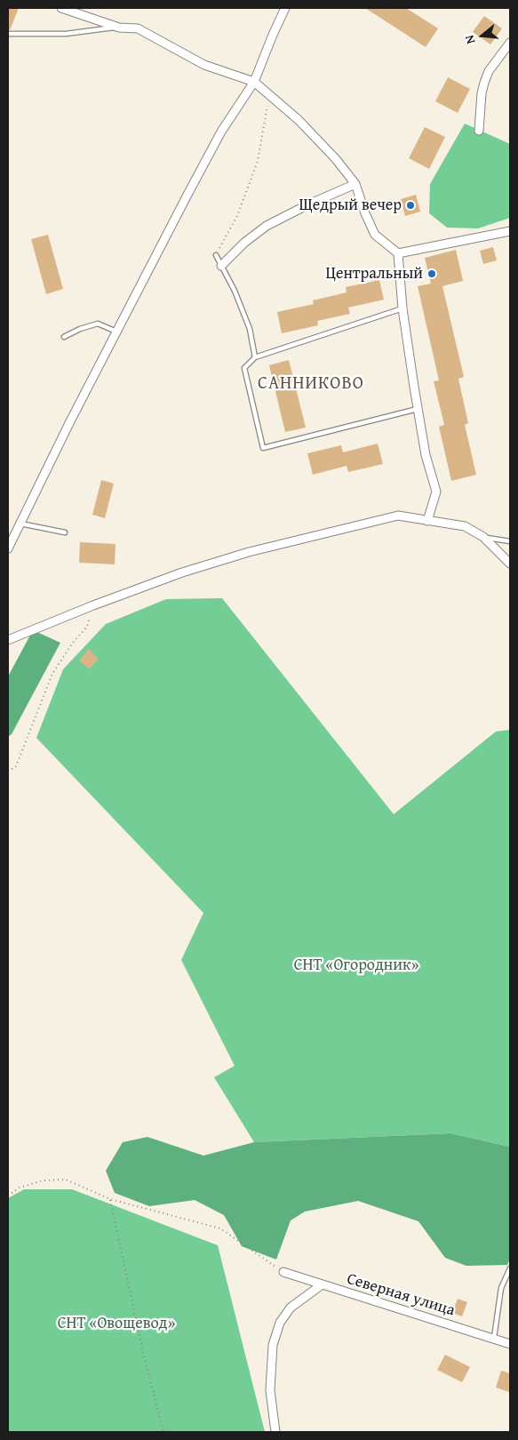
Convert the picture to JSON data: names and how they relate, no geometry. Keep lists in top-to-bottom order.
{
  "streets": {
    "street": ["Северная улица"]
  },
  "districts": ["САННИКОВО"],
  "parks": ["СНТ «Огородник»", "СНТ «Овощевод»"],
  "places": ["Щедрый вечер", "Центральный"],
  "north": "left"
}
